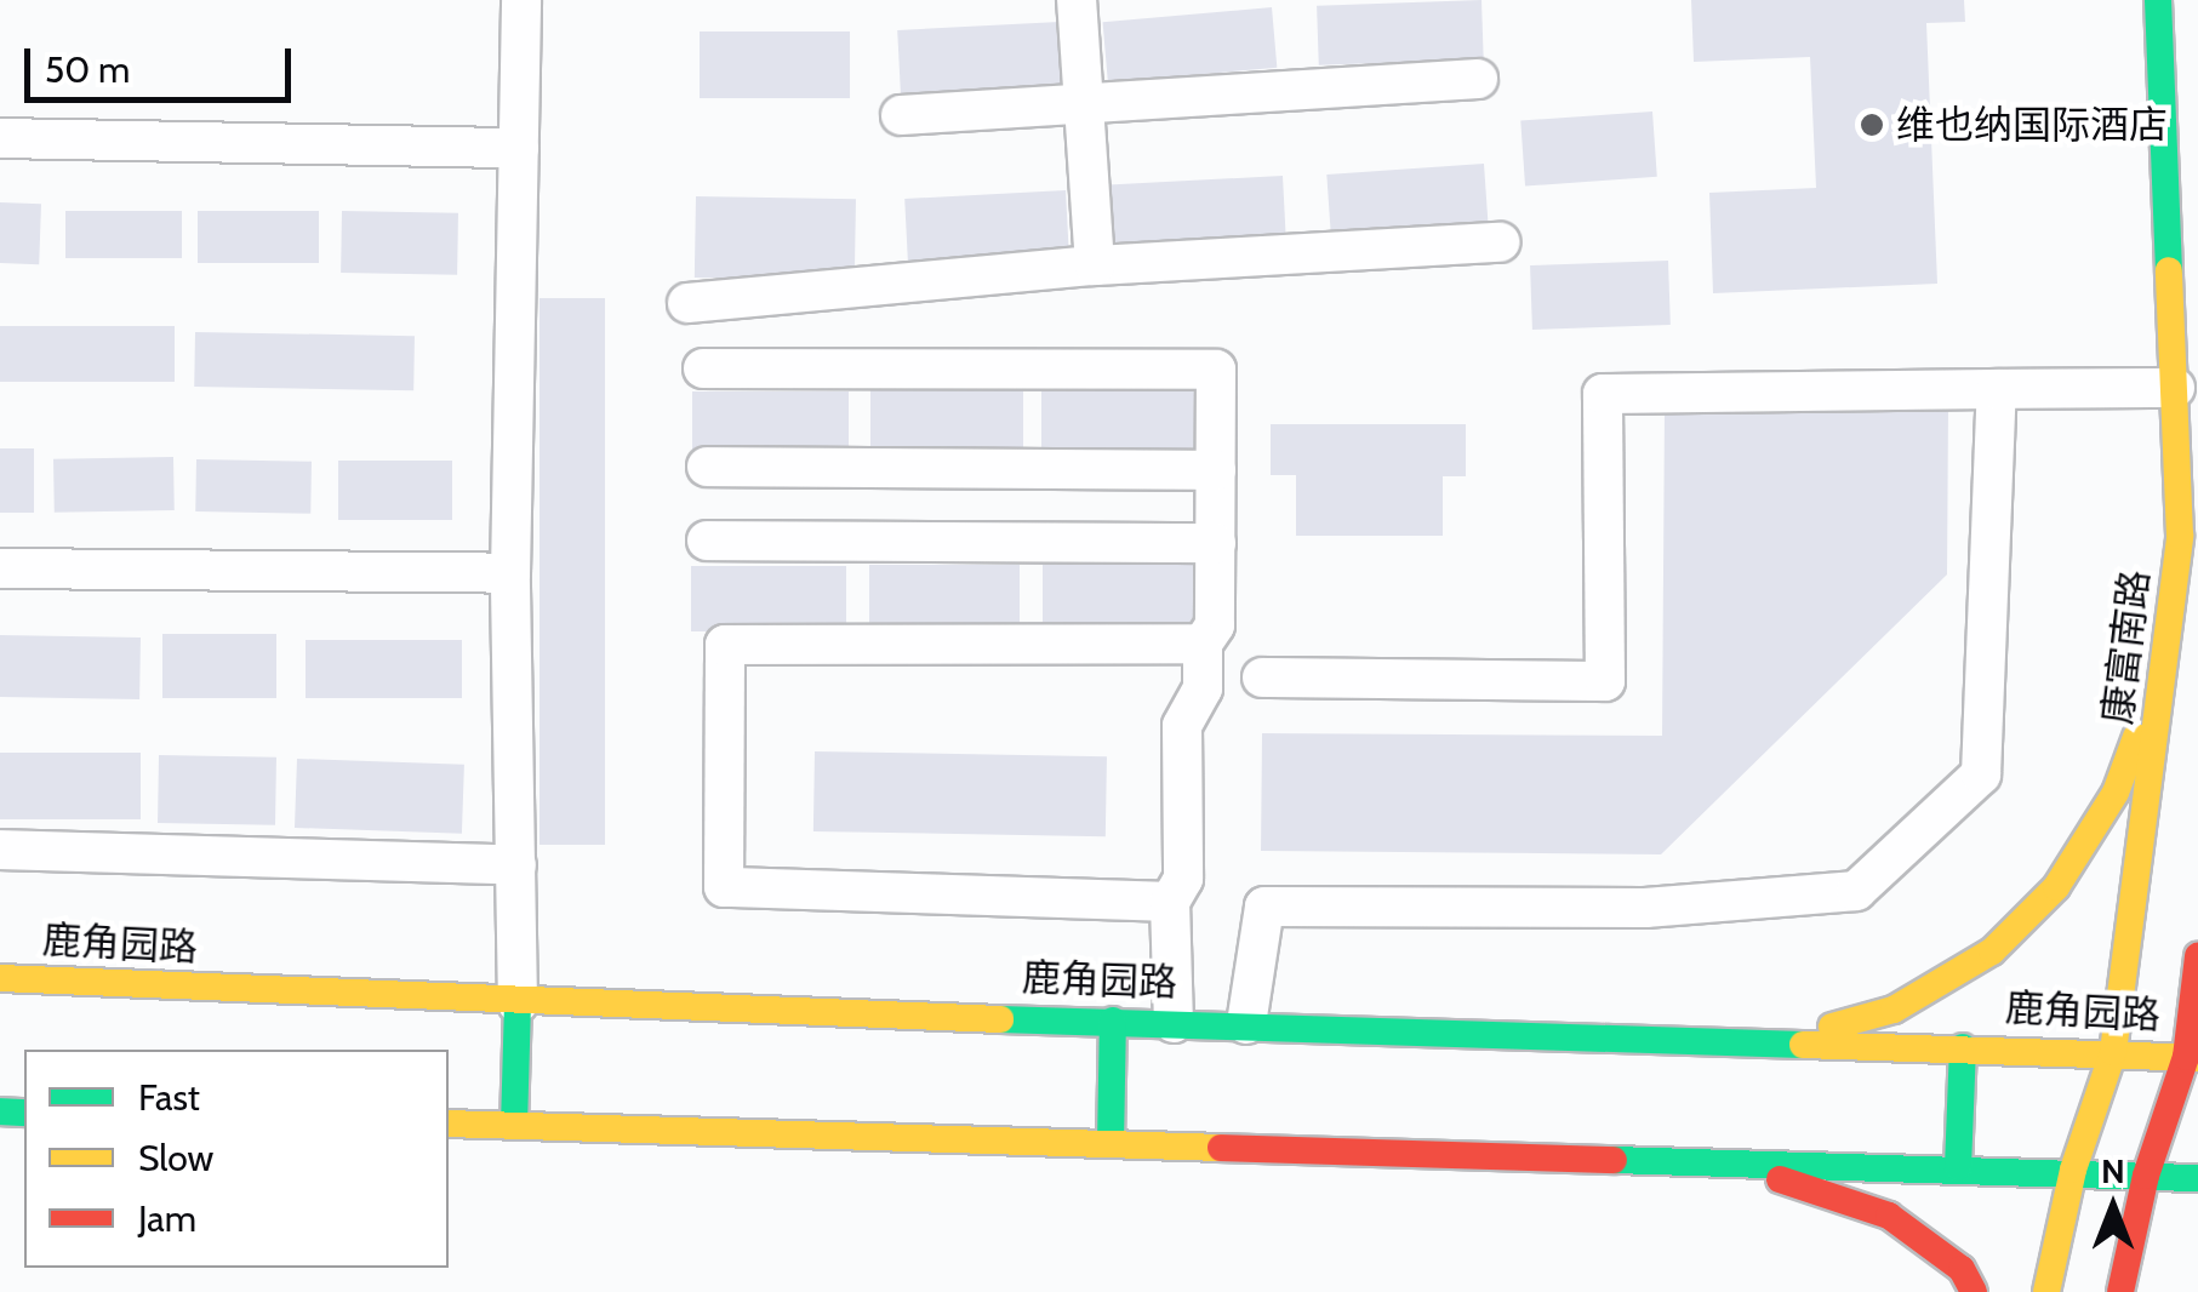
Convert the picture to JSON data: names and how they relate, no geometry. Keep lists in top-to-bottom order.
{
  "streets": {
    "street": ["康富南路", "鹿角园路"]
  },
  "crossings": [
    ["康富南路", "鹿角园路"]
  ],
  "places": ["维也纳国际酒店"],
  "legend": ["Fast", "Slow", "Jam"],
  "scale_bar": "50 m",
  "north": "top"
}
